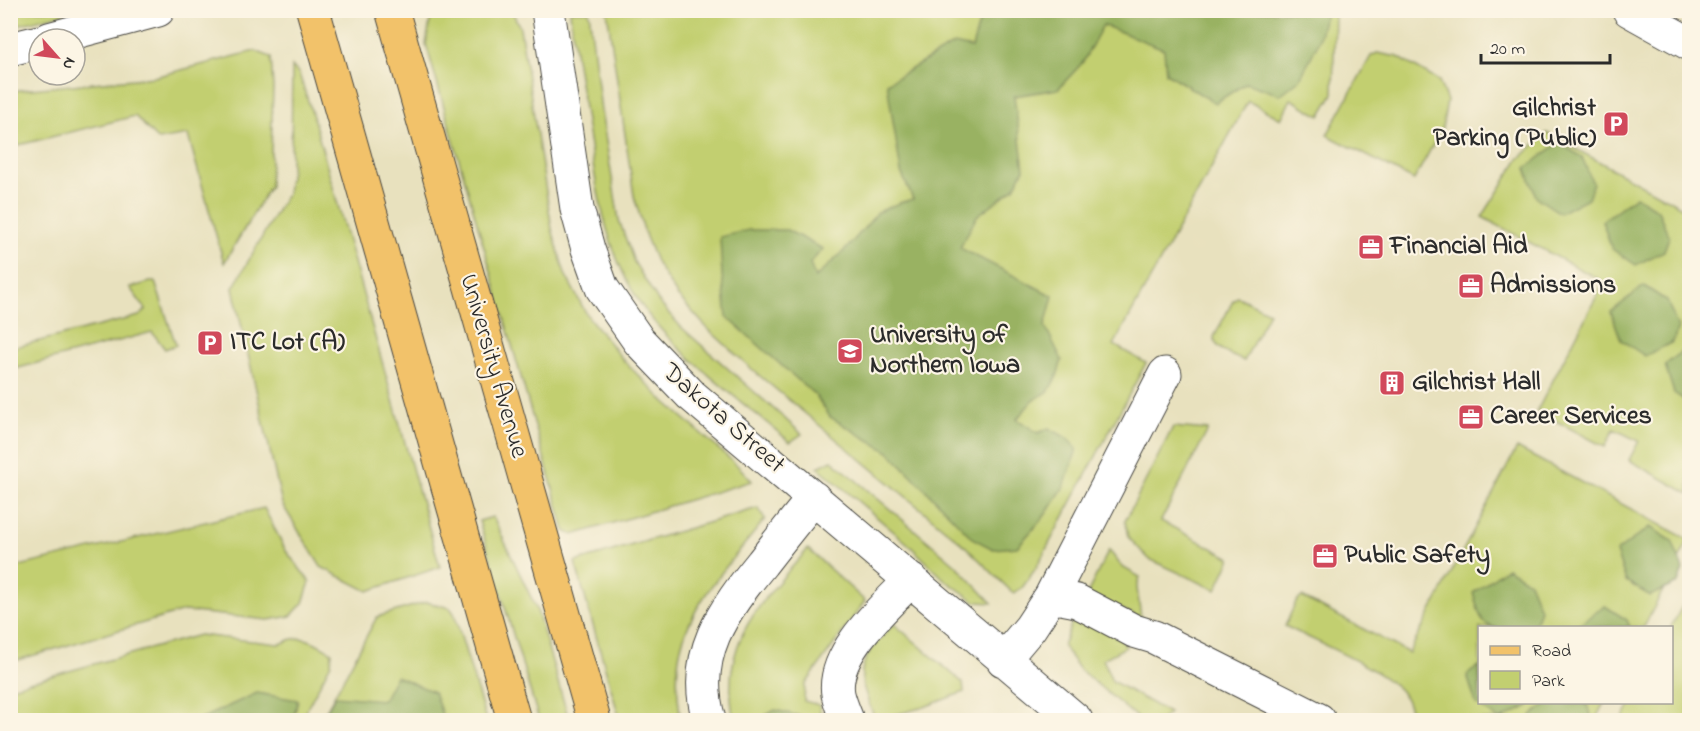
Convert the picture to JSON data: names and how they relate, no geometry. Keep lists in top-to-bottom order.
{
  "streets": {
    "main road": ["University Avenue"],
    "street": ["Dakota Street"]
  },
  "places": {
    "parking": ["Gilchrist Parking (Public)", "ITC Lot (A)"],
    "office": [
      "Financial Aid",
      "Admissions",
      "Career Services",
      "Public Safety"
    ],
    "school or university": ["University of Northern Iowa"],
    "building": ["Gilchrist Hall"]
  },
  "legend": ["Road", "Park"],
  "scale_bar": "20 m",
  "north": "bottom right"
}
